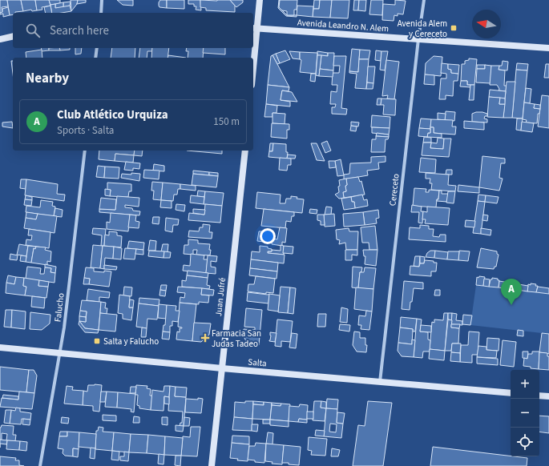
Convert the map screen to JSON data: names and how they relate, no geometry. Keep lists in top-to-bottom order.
{
  "streets": {
    "main road": ["Avenida Leandro N. Alem", "Juan Jufré", "Salta"],
    "street": ["Cereceto", "Falucho"]
  },
  "crossings": [
    ["Avenida Leandro N. Alem", "Cereceto"],
    ["Cereceto", "Salta"],
    ["Juan Jufré", "Salta"],
    ["Falucho", "Salta"]
  ],
  "places": {
    "transit": ["Avenida Alem y Cereceto", "Salta y Falucho"],
    "health": ["Farmacia San Judas Tadeo"]
  },
  "north": "left",
  "page": {
    "search": "Search here",
    "heading": "Nearby",
    "list": [
      {
        "mark": "A",
        "name": "Club Atlético Urquiza",
        "note": "Sports · Salta",
        "value": "150 m"
      }
    ],
    "pins": "A",
    "map_buttons": ["+", "−"]
  }
}
